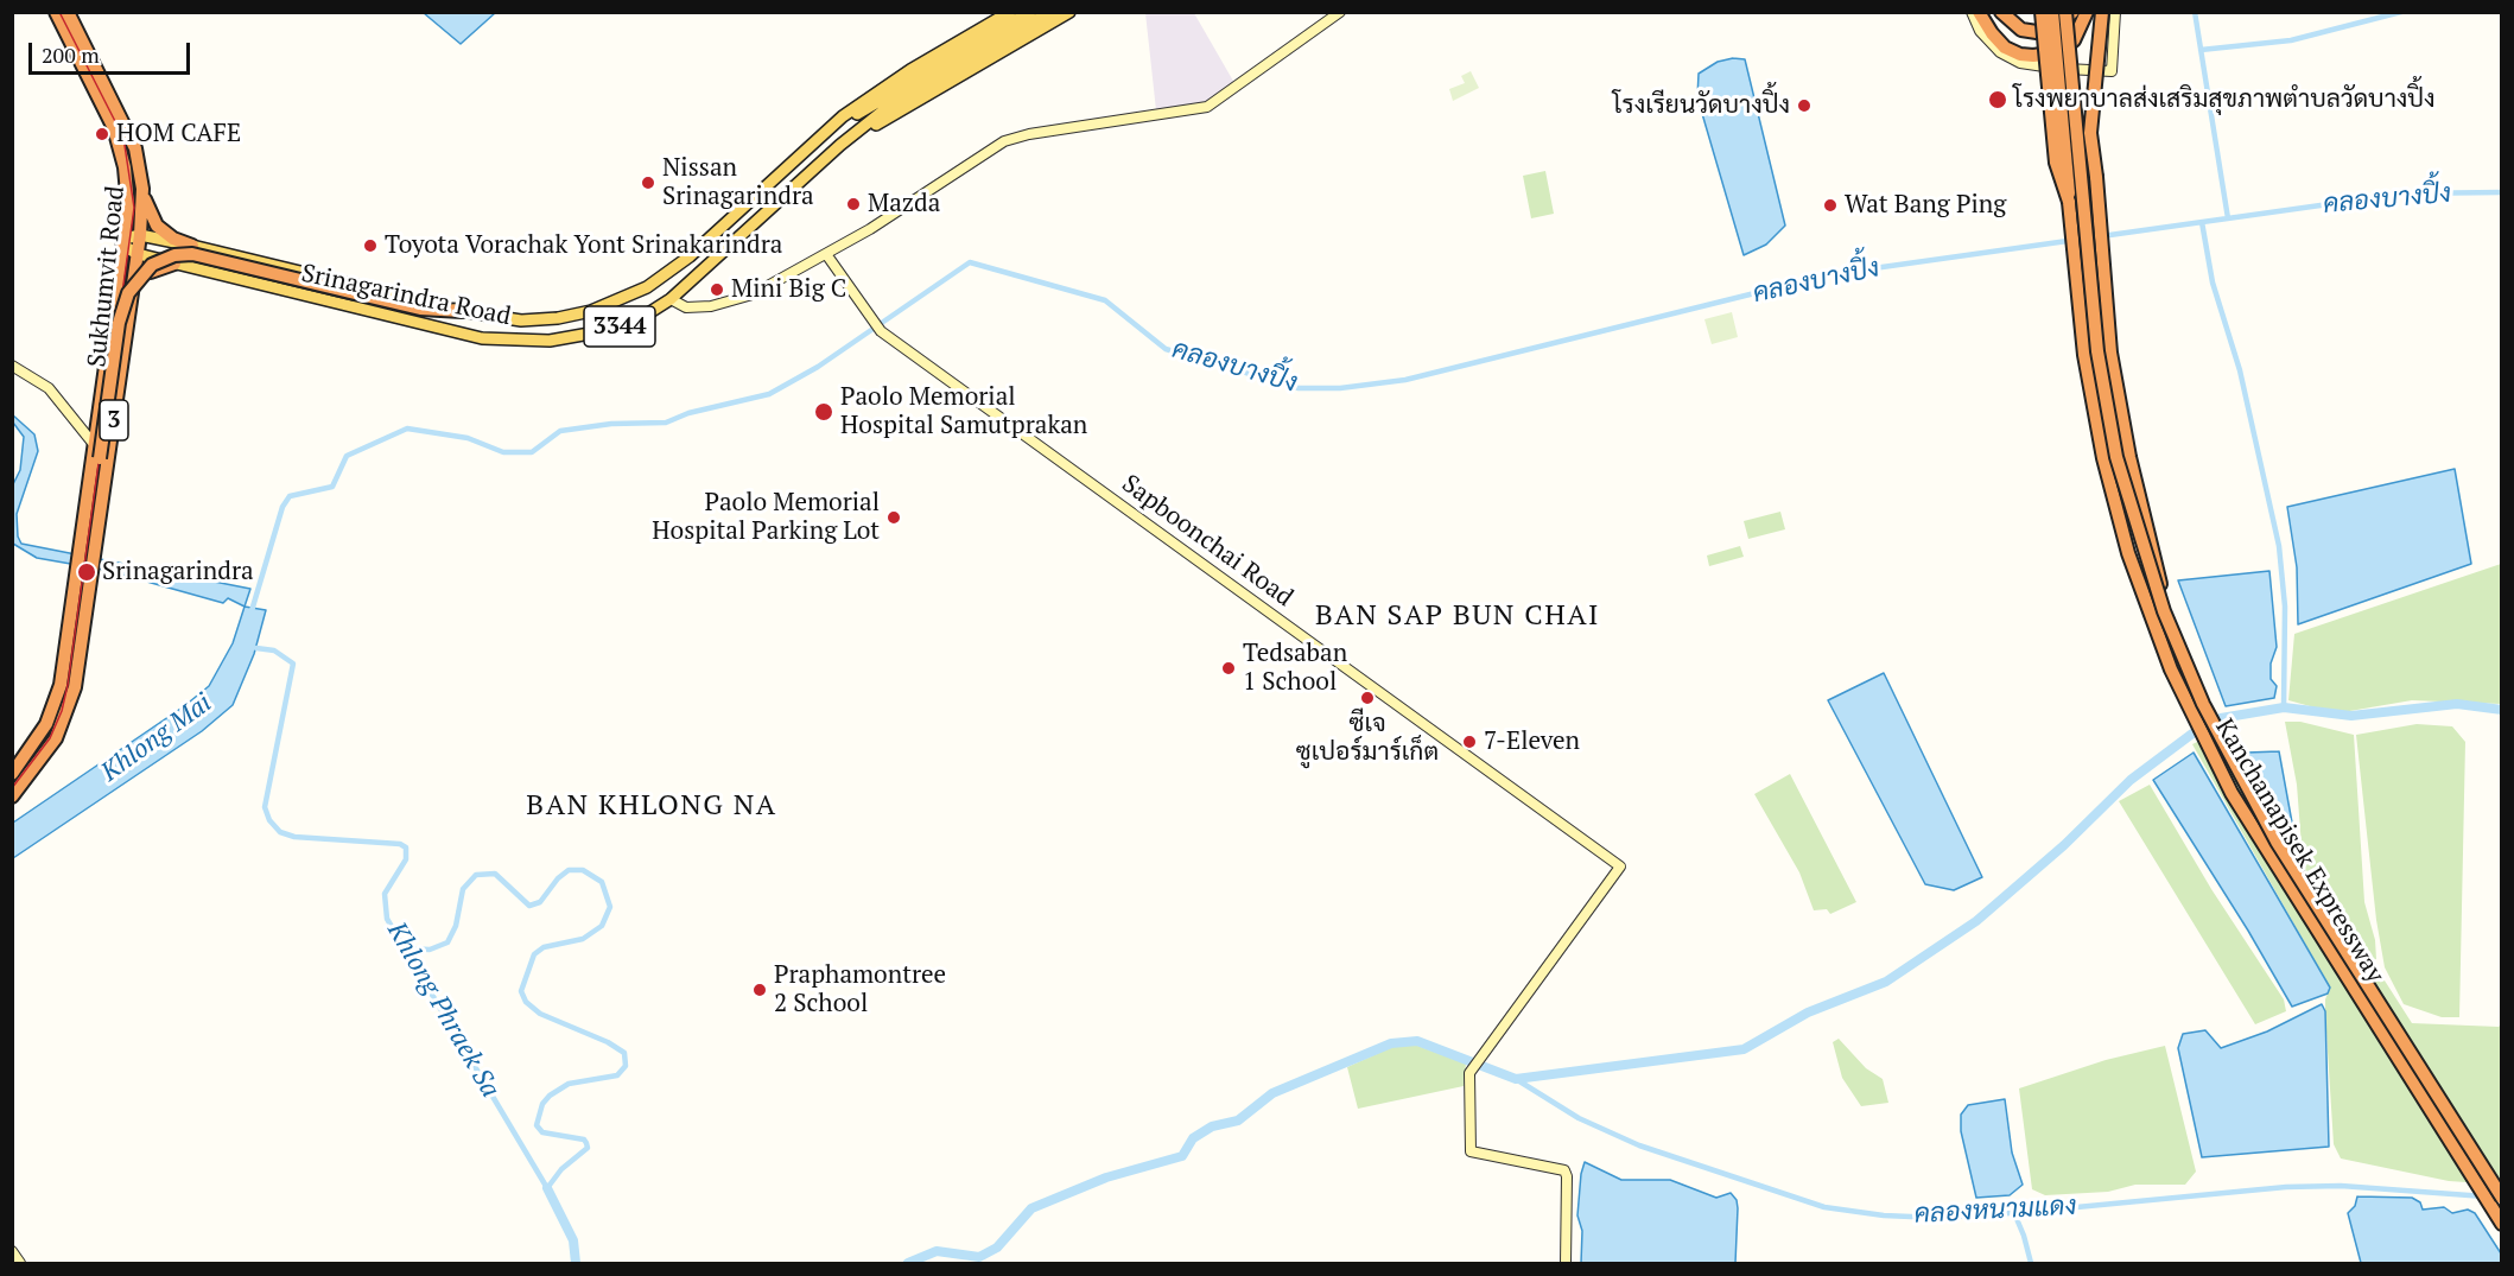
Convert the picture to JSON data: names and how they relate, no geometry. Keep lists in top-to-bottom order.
{
  "streets": {
    "highway": ["Sukhumvit Road", "3", "Kanchanapisek Expressway"],
    "main road": ["Srinagarindra Road", "3344"],
    "street": ["Sapboonchai Road"]
  },
  "crossings": [
    ["Sukhumvit Road", "Srinagarindra Road"]
  ],
  "districts": ["BAN SAP BUN CHAI", "BAN KHLONG NA"],
  "water": [
    "คลองบางปิ้ง",
    "Khlong Mai",
    "Khlong Phraek Sa",
    "คลองหนามแดง"
  ],
  "places": [
    "โรงพยาบาลส่งเสริมสุขภาพตำบลวัดบางปิ้ง",
    "โรงเรียนวัดบางปิ้ง",
    "HOM CAFE",
    "Nissan Srinagarindra",
    "Mazda",
    "Wat Bang Ping",
    "Toyota Vorachak Yont Srinakarindra",
    "Mini Big C",
    "Paolo Memorial Hospital Samutprakan",
    "Paolo Memorial Hospital Parking Lot",
    "Srinagarindra",
    "Tedsaban 1 School",
    "ซีเจ ซูเปอร์มาร์เก็ต",
    "7-Eleven",
    "Praphamontree 2 School"
  ],
  "scale_bar": "200 m"
}
